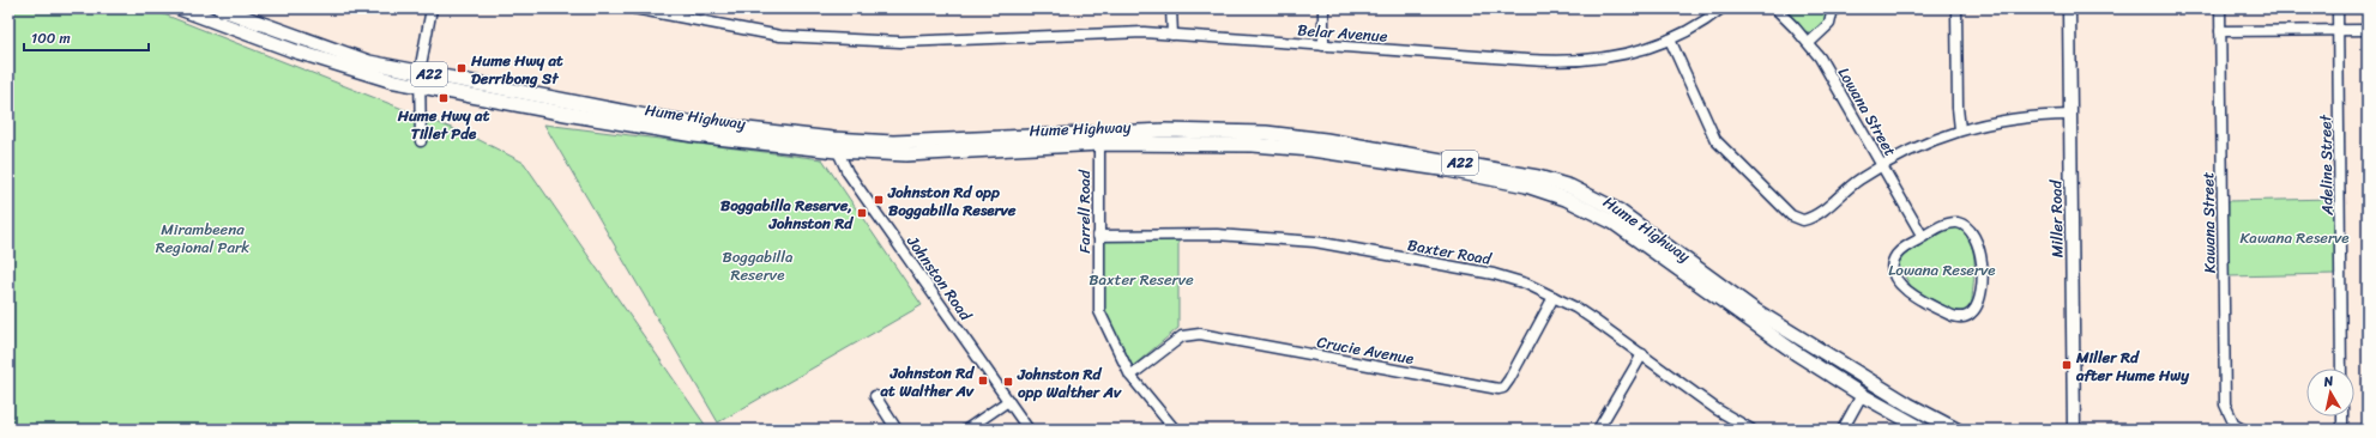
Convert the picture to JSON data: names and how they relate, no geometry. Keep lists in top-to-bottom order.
{
  "streets": {
    "highway": ["A22", "Hume Highway"],
    "main road": ["Miller Road"],
    "street": [
      "Belar Avenue",
      "Lowana Street",
      "Adeline Street",
      "Farrell Road",
      "Kawana Street",
      "Baxter Road",
      "Johnston Road",
      "Crucie Avenue"
    ]
  },
  "crossings": [
    ["Hume Highway", "Farrell Road"],
    ["Hume Highway", "Johnston Road"],
    ["Farrell Road", "Baxter Road"],
    ["Farrell Road", "Crucie Avenue"],
    ["Baxter Road", "Crucie Avenue"]
  ],
  "parks": [
    "Mirambeena Regional Park",
    "Kawana Reserve",
    "Boggabilla Reserve",
    "Lowana Reserve",
    "Baxter Reserve"
  ],
  "places": {
    "transit": [
      "Hume Hwy at Derribong St",
      "Hume Hwy at Tillet Pde",
      "Johnston Rd opp Boggabilla Reserve",
      "Boggabilla Reserve, Johnston Rd",
      "Miller Rd after Hume Hwy",
      "Johnston Rd at Walther Av",
      "Johnston Rd opp Walther Av"
    ]
  },
  "scale_bar": "100 m",
  "north": "top"
}
